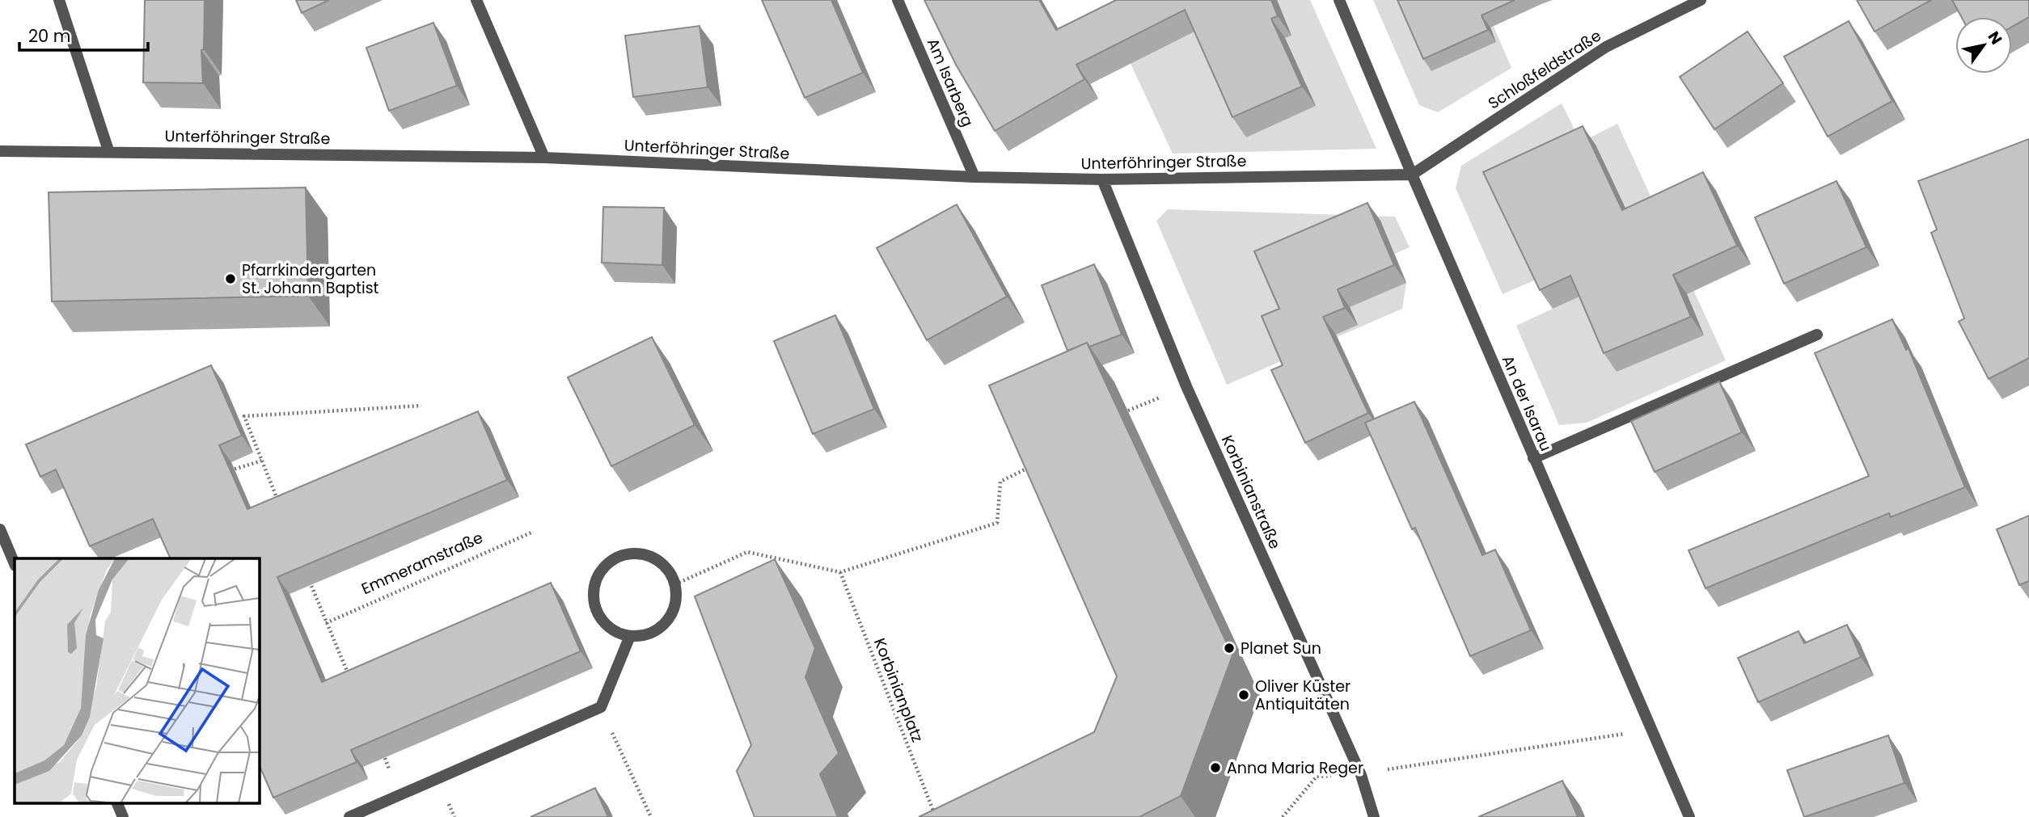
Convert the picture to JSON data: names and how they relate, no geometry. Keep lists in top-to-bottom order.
{
  "streets": {
    "street": [
      "Schloßfeldstraße",
      "Am Isarberg",
      "Unterföhringer Straße",
      "An der Isarau",
      "Korbinianstraße"
    ],
    "path": ["Emmeramstraße", "Korbinianplatz"]
  },
  "crossings": [
    ["Schloßfeldstraße", "Unterföhringer Straße"],
    ["Schloßfeldstraße", "An der Isarau"],
    ["Am Isarberg", "Unterföhringer Straße"],
    ["Unterföhringer Straße", "An der Isarau"],
    ["Unterföhringer Straße", "Korbinianstraße"]
  ],
  "places": [
    "Pfarrkindergarten St. Johann Baptist",
    "Planet Sun",
    "Oliver Küster Antiquitäten",
    "Anna Maria Reger"
  ],
  "scale_bar": "20 m",
  "north": "top right"
}
